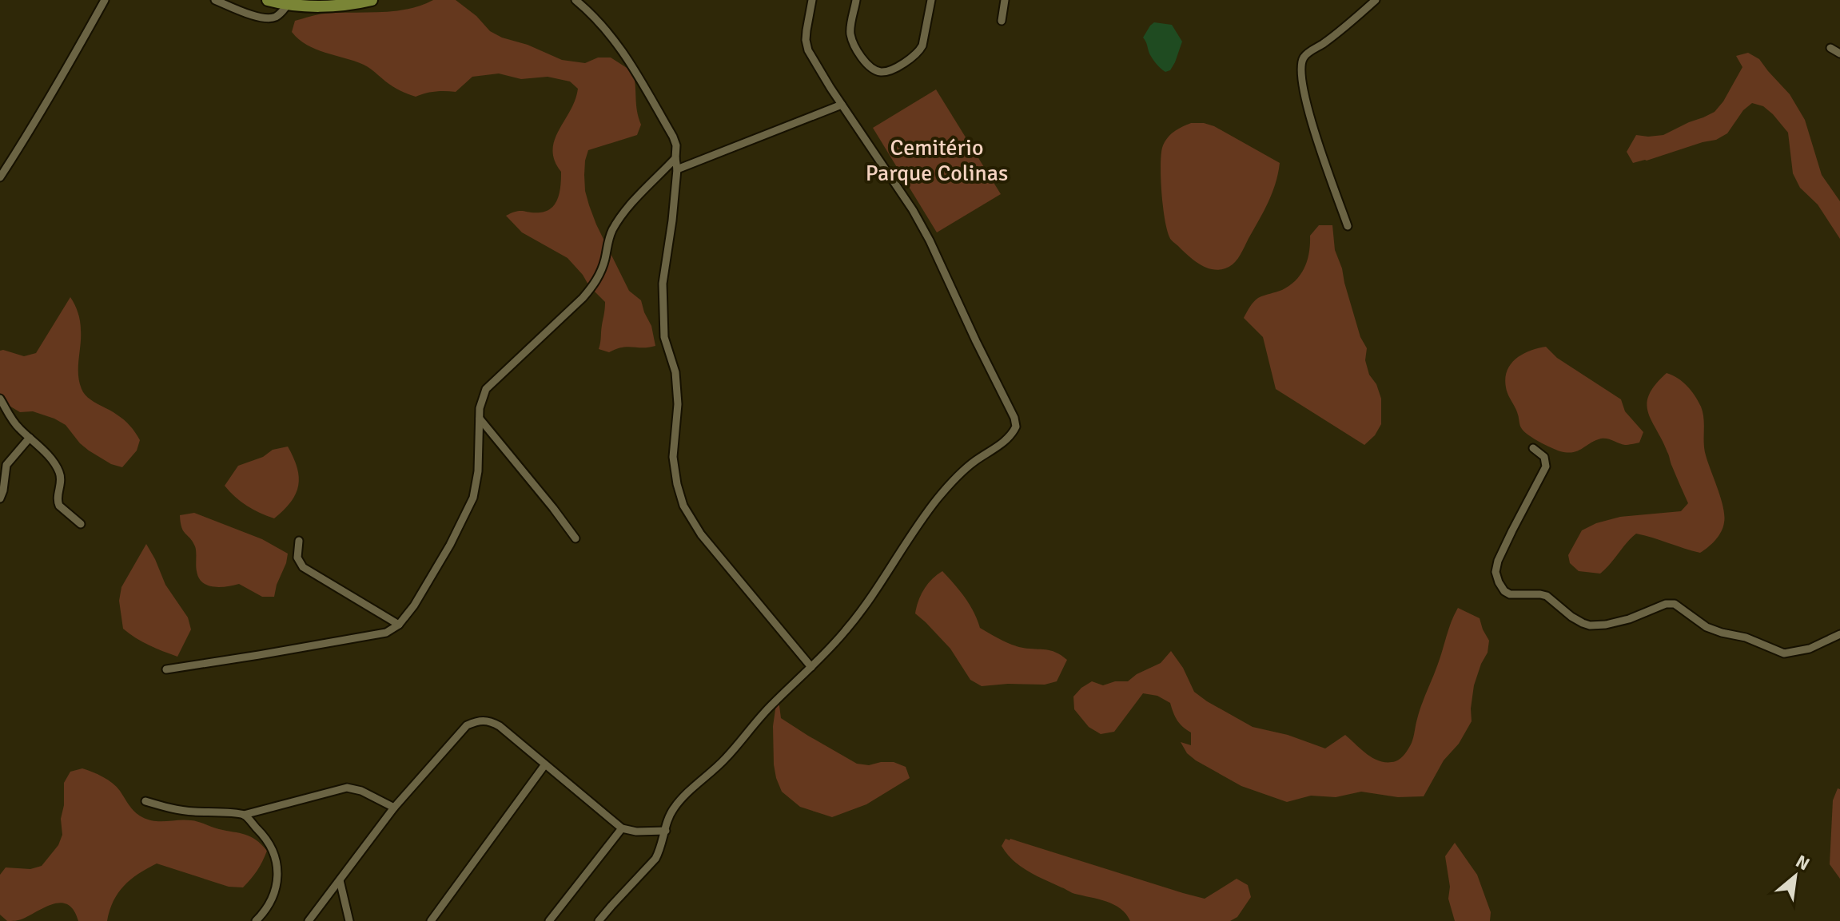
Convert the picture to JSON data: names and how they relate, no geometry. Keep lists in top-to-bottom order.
{
  "parks": ["Cemitério Parque Colinas"],
  "north": "top right"
}
